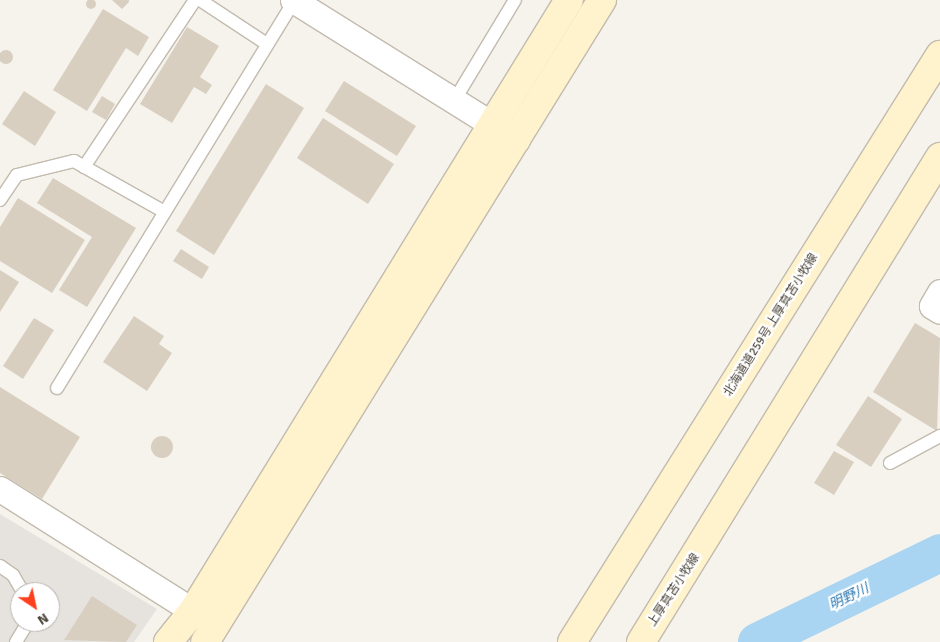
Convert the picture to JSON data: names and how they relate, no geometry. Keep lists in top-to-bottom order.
{
  "streets": {
    "street": ["北海道道259号 上厚真苫小牧線", "上厚真苫小牧線"]
  },
  "water": ["明野川"],
  "north": "bottom right"
}
